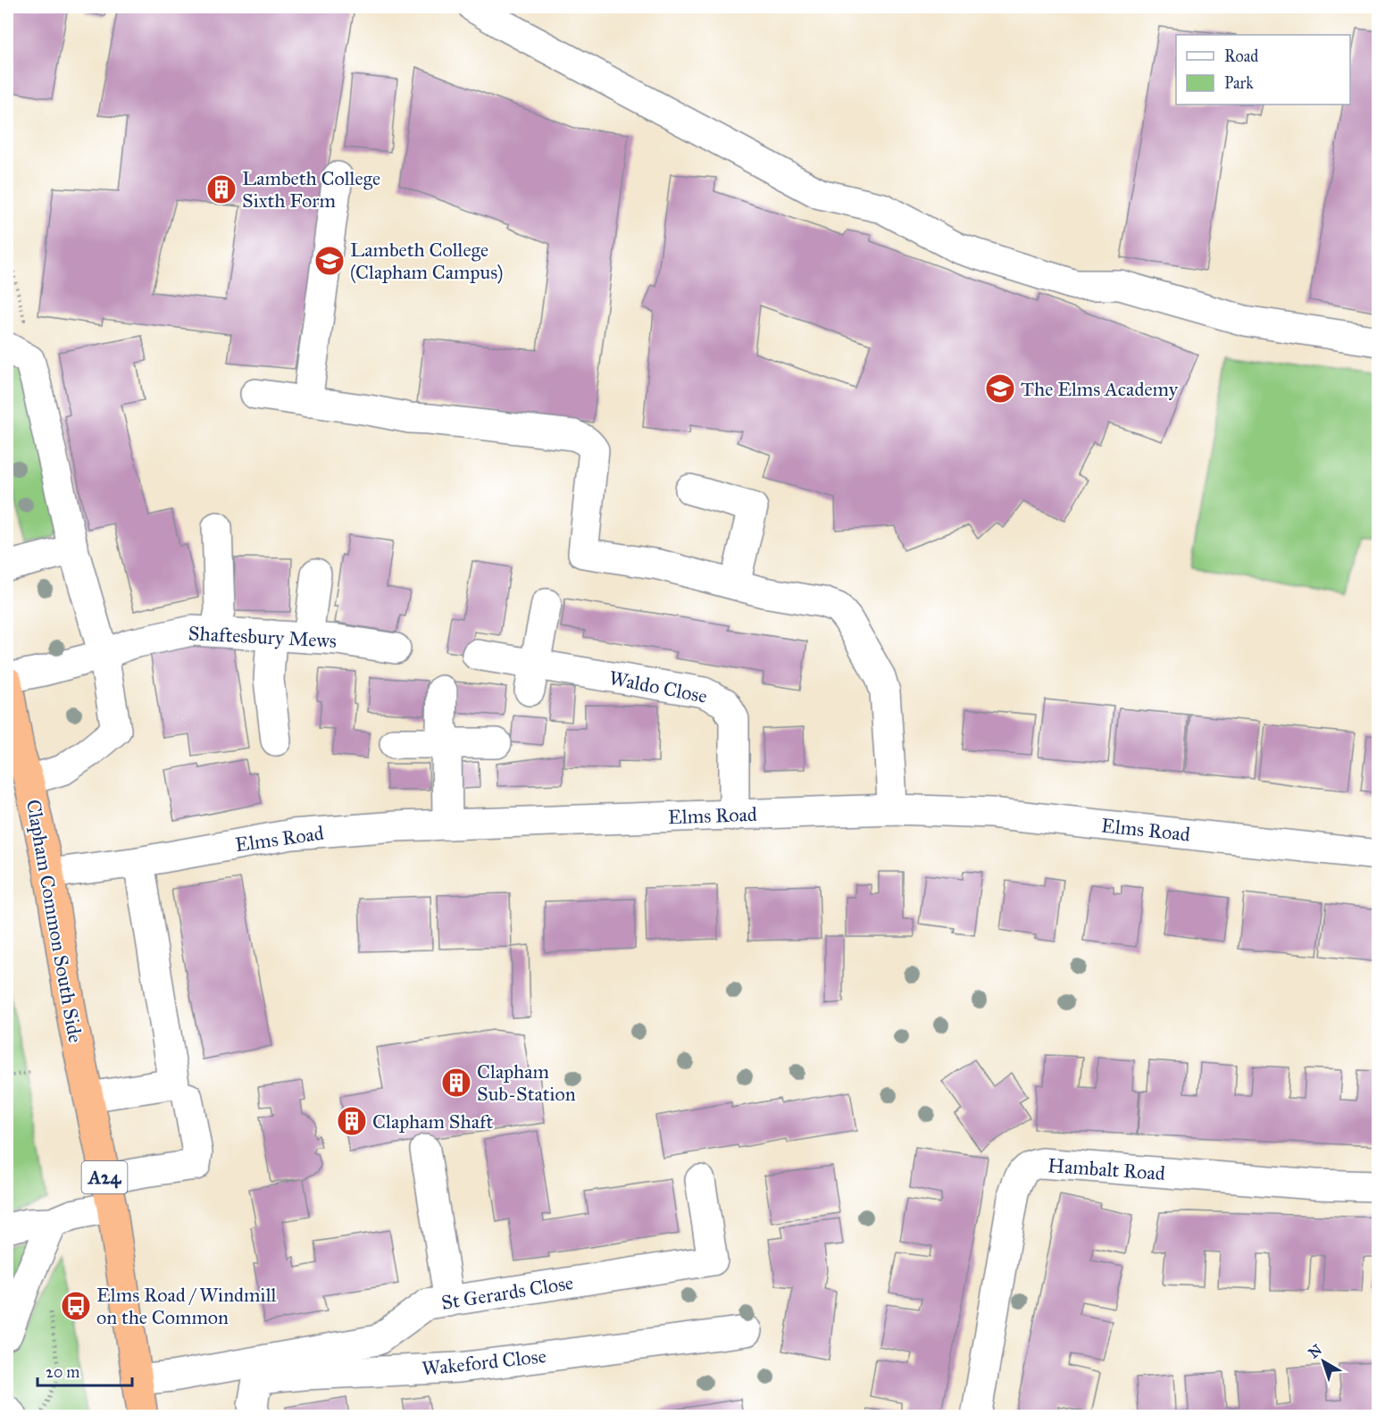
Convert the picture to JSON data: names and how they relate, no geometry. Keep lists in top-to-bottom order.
{
  "streets": {
    "highway": ["Clapham Common South Side", "A24"],
    "street": [
      "Shaftesbury Mews",
      "Waldo Close",
      "Elms Road",
      "Hambalt Road",
      "St Gerards Close",
      "Wakeford Close"
    ]
  },
  "crossings": [
    ["Shaftesbury Mews", "Clapham Common South Side"],
    ["Waldo Close", "Elms Road"],
    ["Elms Road", "Clapham Common South Side"],
    ["Clapham Common South Side", "St Gerards Close"]
  ],
  "places": {
    "building": ["Lambeth College Sixth Form", "Clapham Sub-Station", "Clapham Shaft"],
    "school or university": ["Lambeth College (Clapham Campus)", "The Elms Academy"],
    "bus stop": ["Elms Road / Windmill on the Common"]
  },
  "legend": ["Road", "Park"],
  "scale_bar": "20 m",
  "north": "top left"
}
